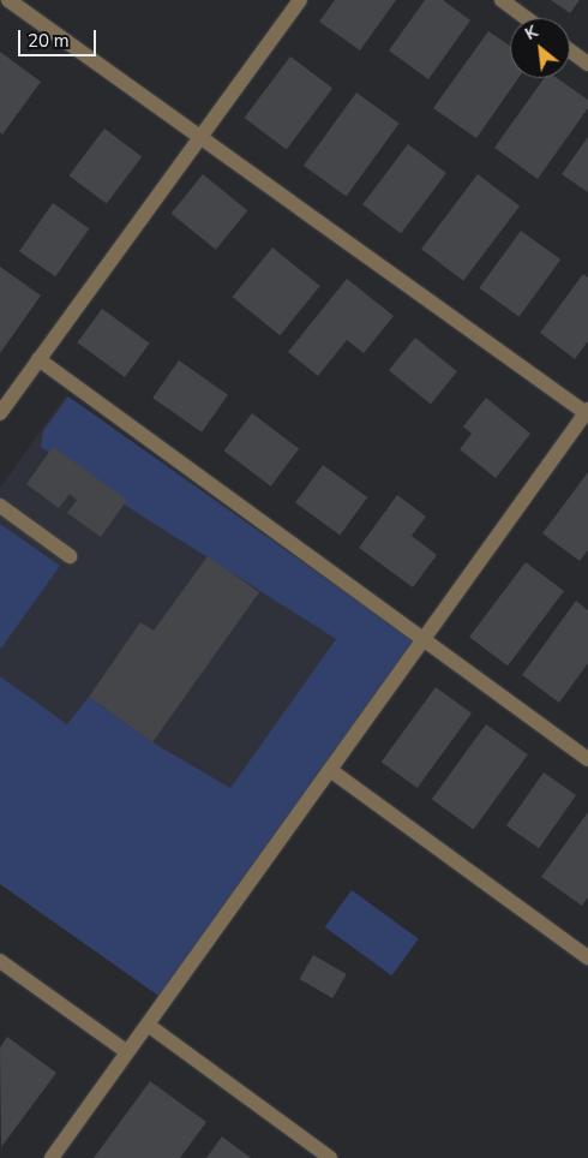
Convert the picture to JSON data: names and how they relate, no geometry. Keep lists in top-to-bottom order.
{
  "scale_bar": "20 m",
  "north": "top left"
}
